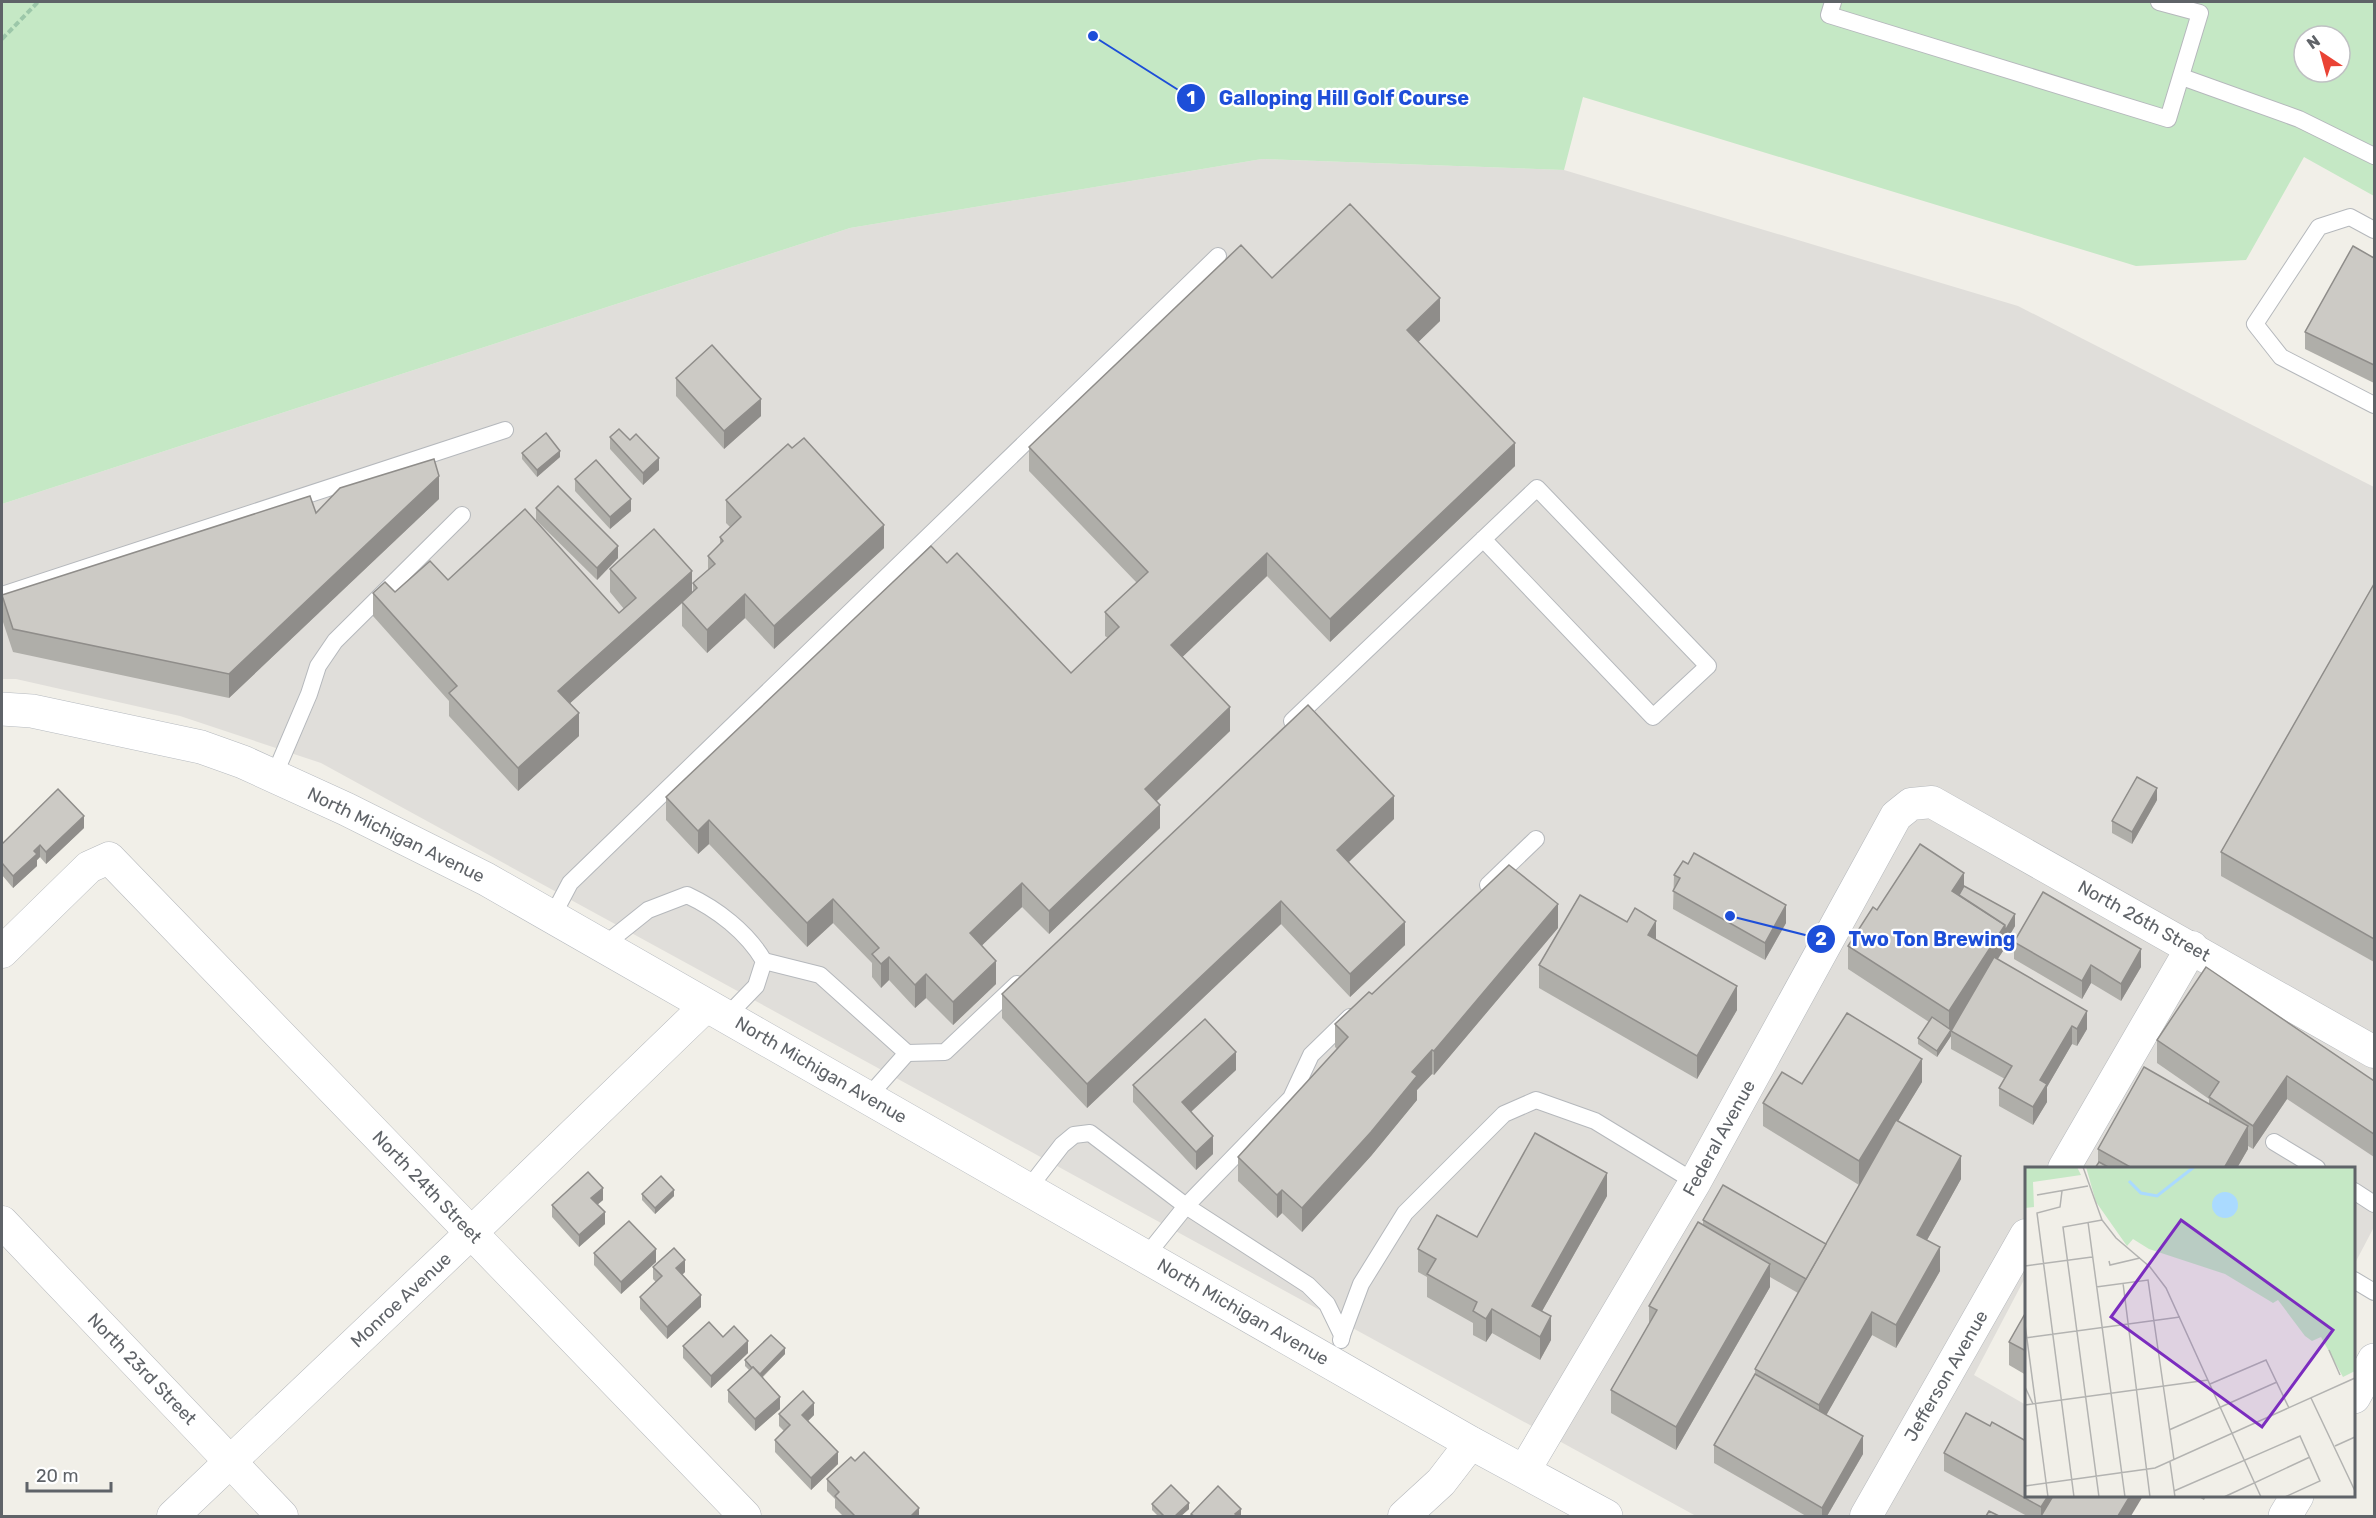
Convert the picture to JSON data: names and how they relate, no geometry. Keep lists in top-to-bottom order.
{
  "streets": {
    "street": [
      "North Michigan Avenue",
      "North 26th Street",
      "Federal Avenue",
      "North 24th Street",
      "Monroe Avenue",
      "North 23rd Street",
      "Jefferson Avenue"
    ]
  },
  "crossings": [
    ["North Michigan Avenue", "Federal Avenue"],
    ["North Michigan Avenue", "Monroe Avenue"],
    ["North 26th Street", "Federal Avenue"],
    ["North 24th Street", "Monroe Avenue"],
    ["Monroe Avenue", "North 23rd Street"]
  ],
  "places": ["Galloping Hill Golf Course", "Two Ton Brewing"],
  "scale_bar": "20 m",
  "north": "top left"
}
